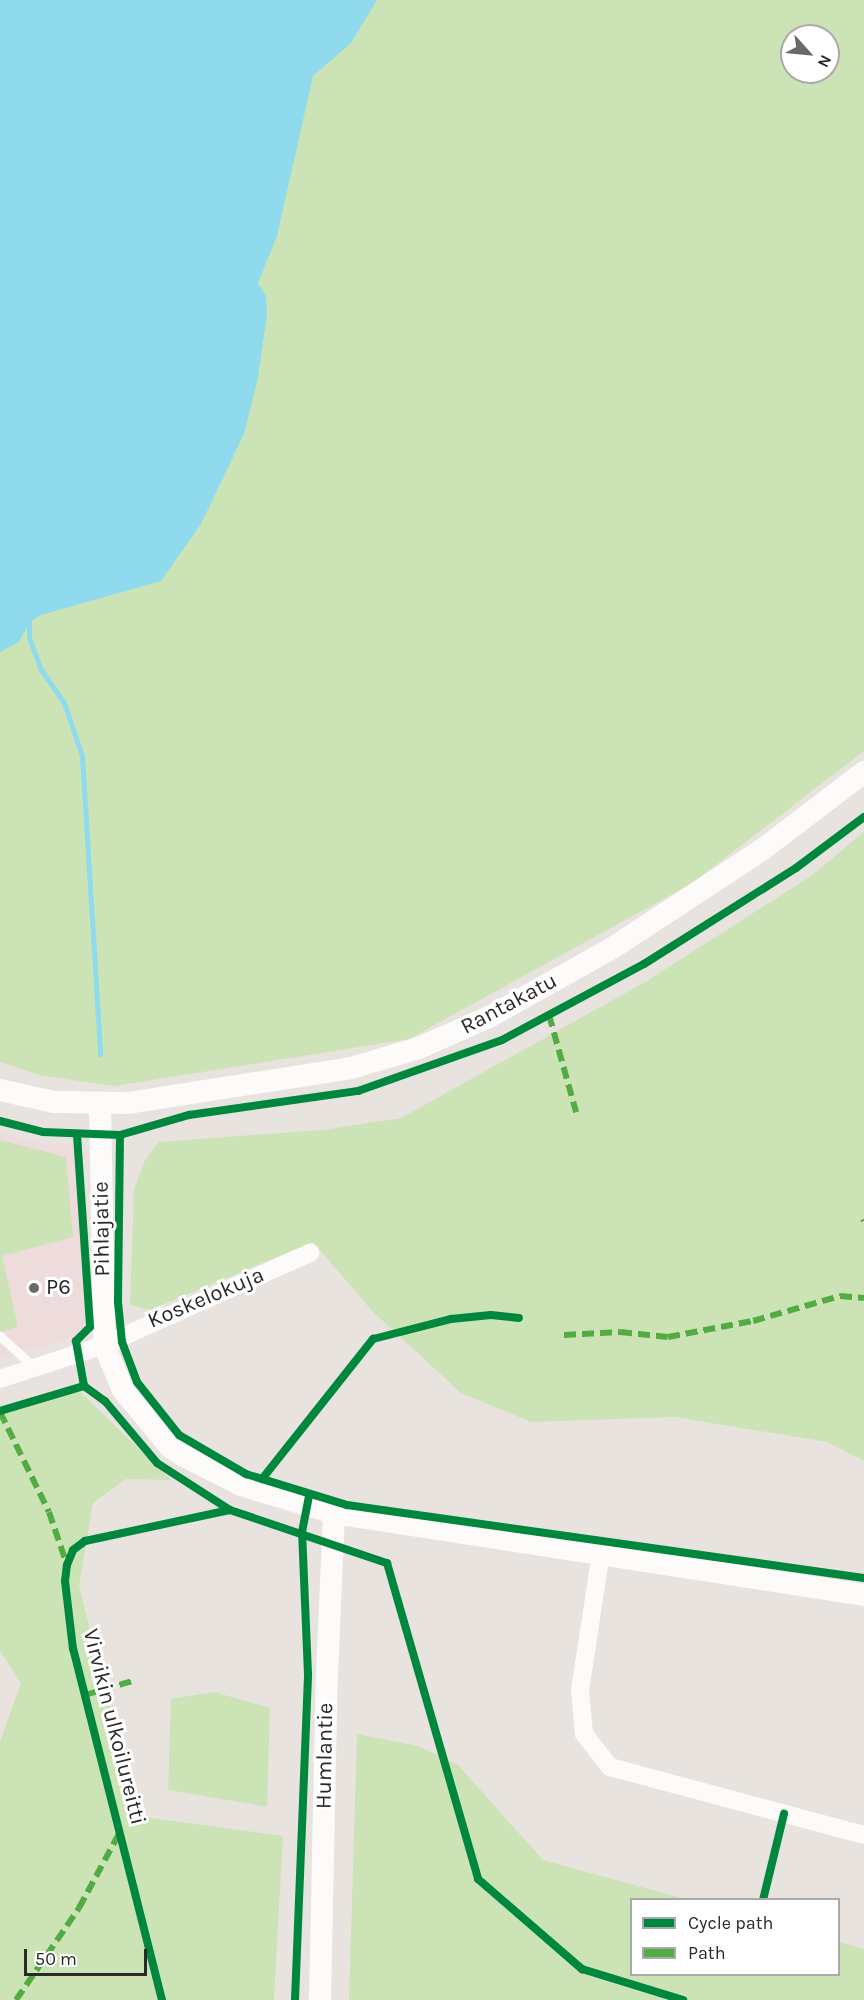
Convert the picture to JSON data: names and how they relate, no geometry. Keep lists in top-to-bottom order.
{
  "streets": {
    "street": [
      "Rantakatu",
      "Pihlajatie",
      "Koskelokuja",
      "Humlantie"
    ],
    "cycle path": ["Virvikin ulkoilureitti"]
  },
  "crossings": [
    ["Rantakatu", "Pihlajatie"],
    ["Pihlajatie", "Koskelokuja"],
    ["Pihlajatie", "Humlantie"]
  ],
  "places": ["P6"],
  "legend": ["Cycle path", "Path"],
  "scale_bar": "50 m",
  "north": "bottom right"
}
